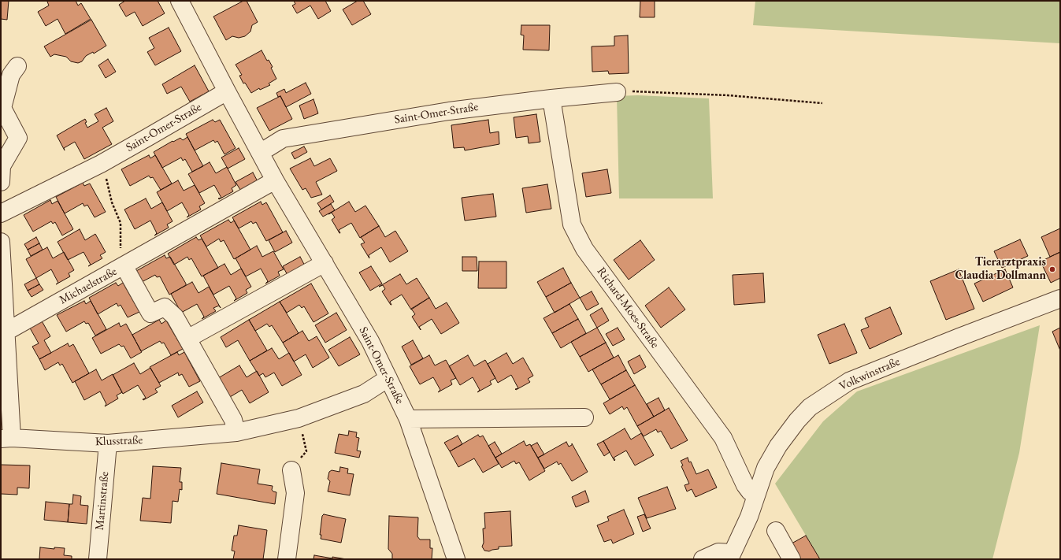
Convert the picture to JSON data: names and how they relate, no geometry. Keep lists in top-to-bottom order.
{
  "streets": {
    "street": [
      "Saint-Omer-Straße",
      "Michaelstraße",
      "Richard-Moes-Straße",
      "Volkwinstraße",
      "Klusstraße",
      "Martinstraße"
    ]
  },
  "crossings": [
    ["Saint-Omer-Straße", "Richard-Moes-Straße"],
    ["Saint-Omer-Straße", "Klusstraße"],
    ["Richard-Moes-Straße", "Volkwinstraße"],
    ["Klusstraße", "Martinstraße"]
  ],
  "places": ["Tierarztpraxis Claudia Dollmann"]
}
